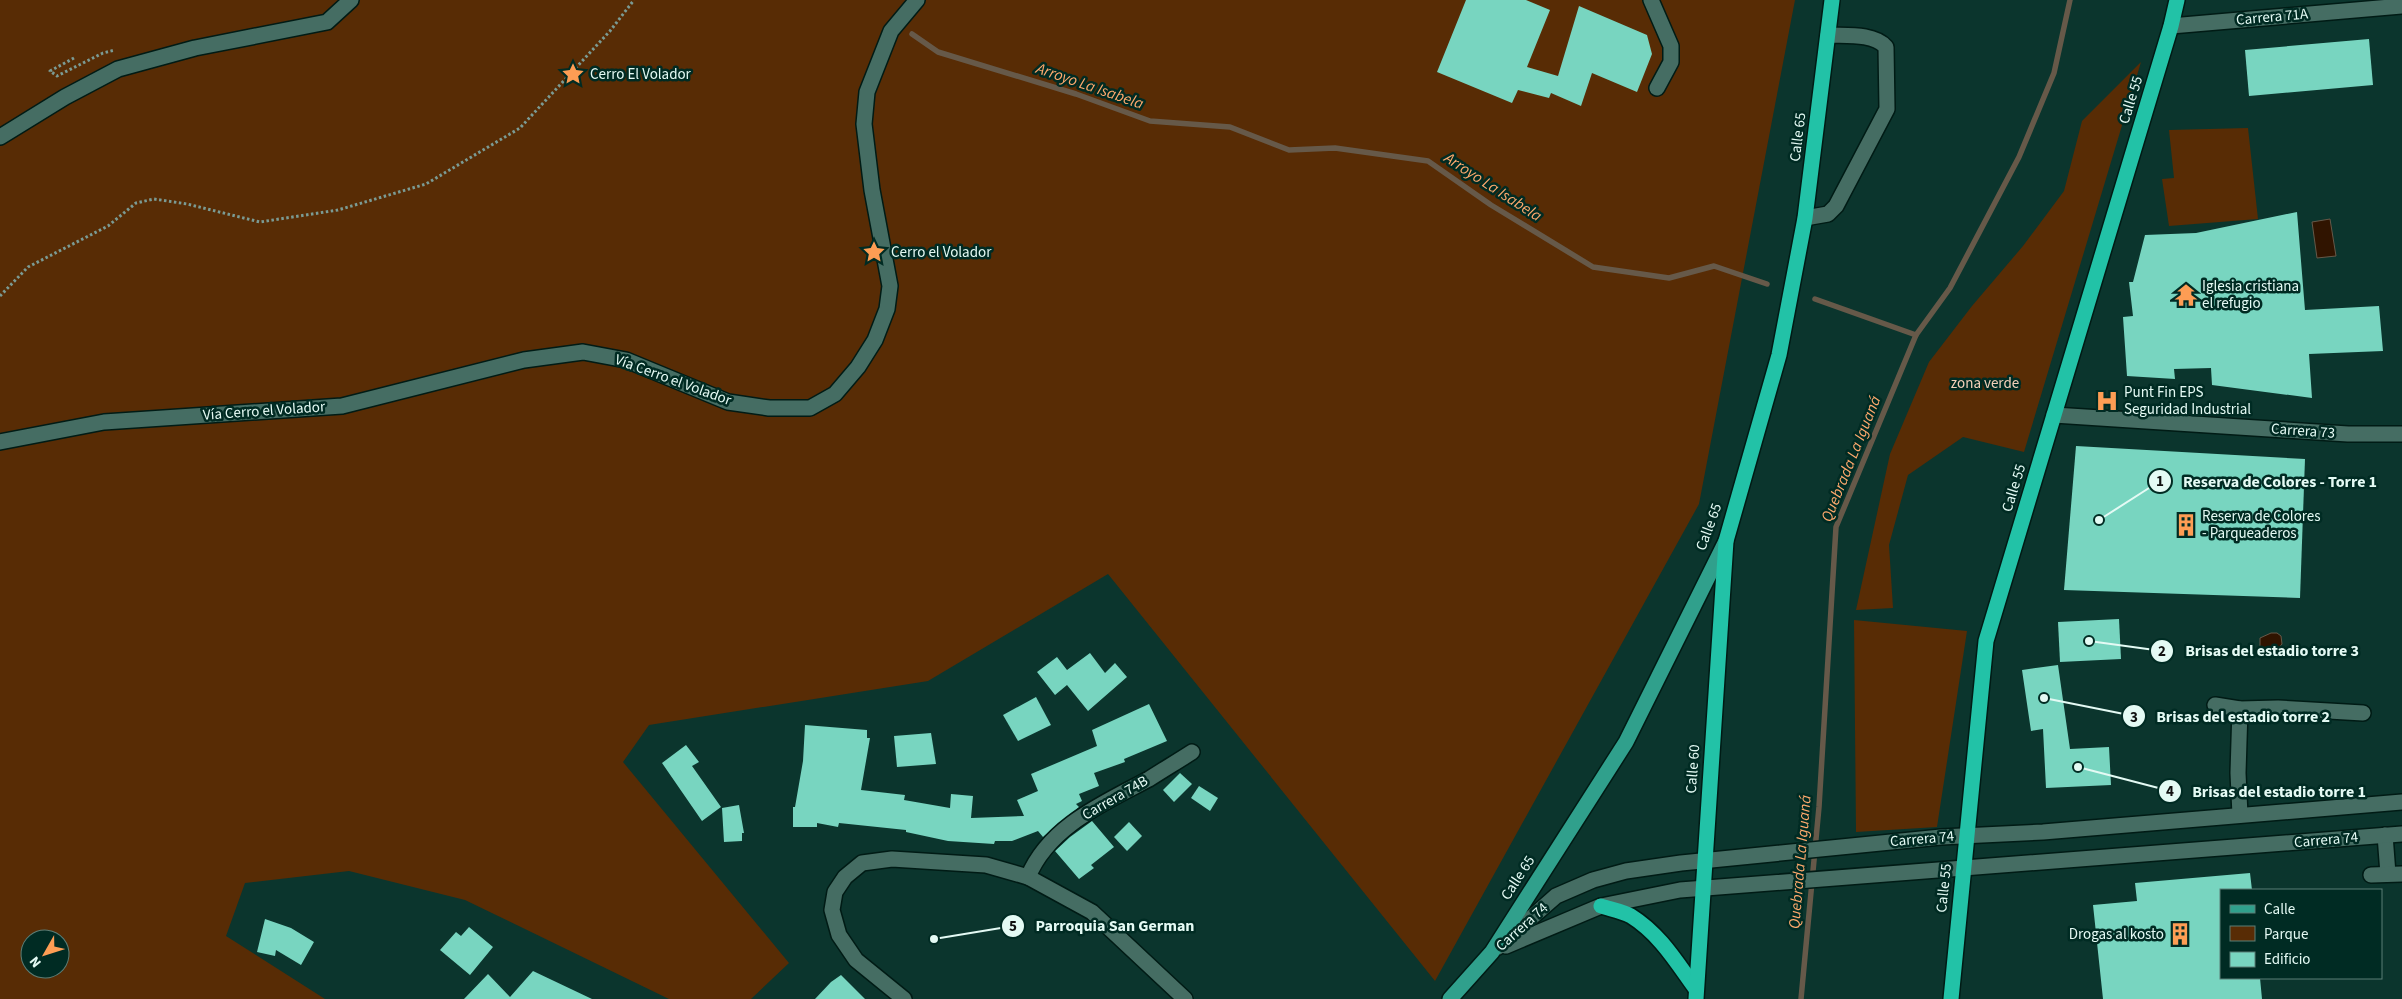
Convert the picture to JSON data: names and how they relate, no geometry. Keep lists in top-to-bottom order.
{
  "streets": {
    "highway": ["Calle 55", "Calle 65", "Calle 60"],
    "street": [
      "Carrera 71A",
      "Vía Cerro el Volador",
      "Carrera 73",
      "Carrera 74B",
      "Carrera 74"
    ]
  },
  "crossings": [
    ["Carrera 71A", "Calle 55"],
    ["Calle 55", "Carrera 73"],
    ["Calle 55", "Carrera 74"],
    ["Calle 65", "Calle 60"],
    ["Calle 65", "Carrera 74"],
    ["Calle 60", "Carrera 74"]
  ],
  "water": ["Arroyo La Isabela", "Quebrada La Iguaná"],
  "parks": ["zona verde"],
  "places": {
    "place": ["Cerro El Volador", "Cerro el Volador"],
    "temple": ["Iglesia cristiana el refugio"],
    "hospital": ["Punt Fin EPS Seguridad Industrial"],
    "other": [
      "Reserva de Colores - Torre 1",
      "Brisas del estadio torre 3",
      "Brisas del estadio torre 2",
      "Brisas del estadio torre 1",
      "Parroquia San German"
    ],
    "building": ["Reserva de Colores - Parqueaderos", "Drogas al kosto"]
  },
  "legend": ["Calle", "Parque", "Edificio"],
  "north": "bottom left"
}
